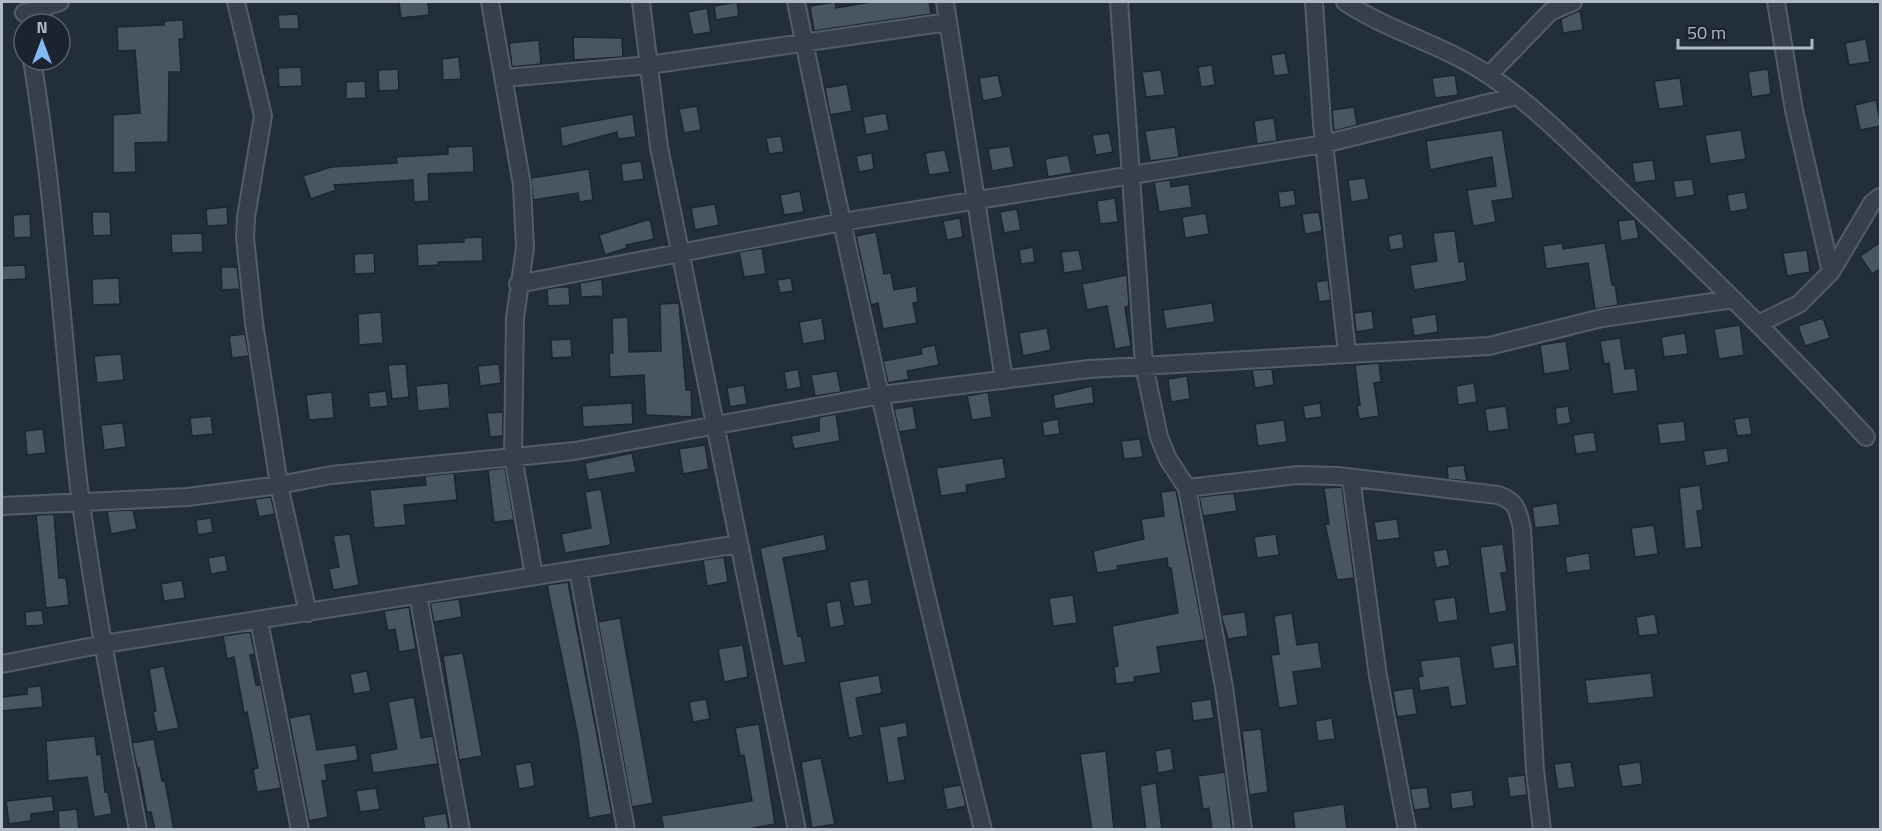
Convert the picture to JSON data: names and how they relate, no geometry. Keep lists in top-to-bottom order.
{
  "scale_bar": "50 m",
  "north": "top"
}
